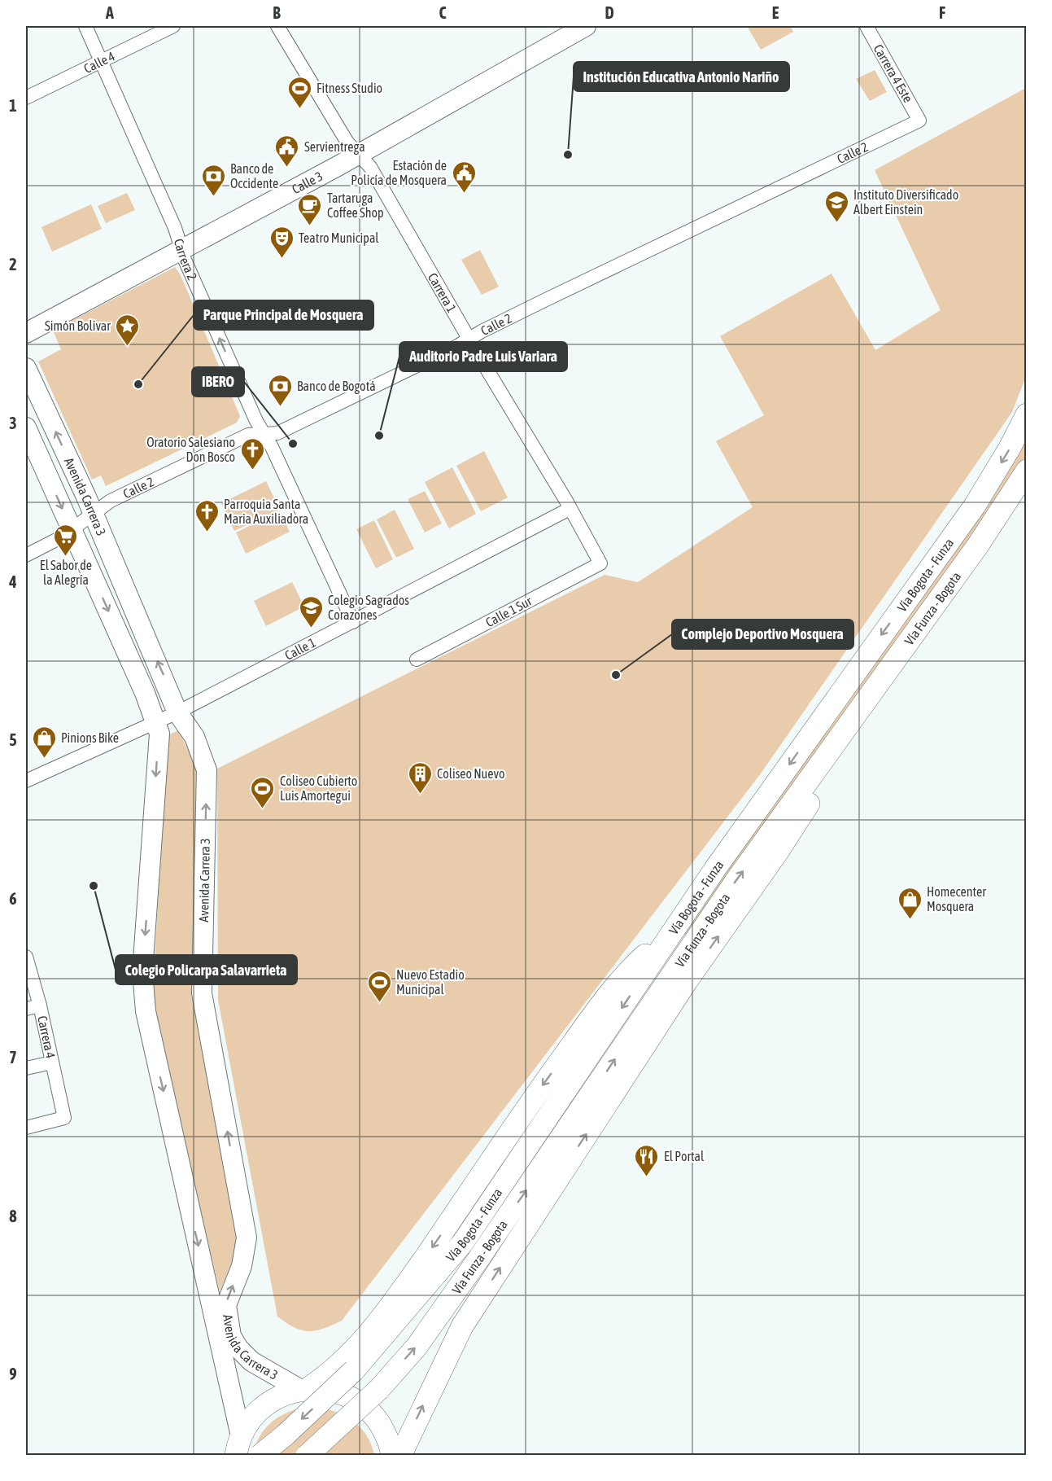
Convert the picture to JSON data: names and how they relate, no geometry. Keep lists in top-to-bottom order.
{
  "streets": {
    "main road": [
      "Calle 3",
      "Avenida Carrera 3",
      "Vía Bogota - Funza",
      "Vía Funza - Bogota"
    ],
    "street": [
      "Calle 4",
      "Carrera 4 Este",
      "Calle 2",
      "Carrera 2",
      "Carrera 1",
      "Calle 1 Sur",
      "Calle 1",
      "Carrera 4"
    ]
  },
  "crossings": [
    ["Calle 4", "Carrera 2"],
    ["Carrera 4 Este", "Calle 2"],
    ["Calle 2", "Carrera 2"],
    ["Calle 2", "Carrera 1"],
    ["Calle 2", "Avenida Carrera 3"],
    ["Calle 3", "Carrera 2"],
    ["Calle 3", "Carrera 1"],
    ["Carrera 2", "Calle 1"],
    ["Carrera 1", "Calle 1 Sur"],
    ["Carrera 1", "Calle 1"],
    ["Avenida Carrera 3", "Calle 1"]
  ],
  "places": {
    "sports": ["Fitness Studio", "Coliseo Cubierto Luis Amortegui", "Nuevo Estadio Municipal"],
    "other": [
      "Institución Educativa Antonio Nariño",
      "Parque Principal de Mosquera",
      "Auditorio Padre Luis Variara",
      "IBERO",
      "Complejo Deportivo Mosquera",
      "Colegio Policarpa Salavarrieta"
    ],
    "public building": ["Servientrega", "Estación de Policía de Mosquera"],
    "bank": ["Banco de Occidente", "Banco de Bogotá"],
    "school or university": ["Instituto Diversificado Albert Einstein", "Colegio Sagrados Corazones"],
    "cafe": ["Tartaruga Coffee Shop"],
    "theatre": ["Teatro Municipal"],
    "place": ["Simón Bolivar"],
    "church": ["Oratorio Salesiano Don Bosco", "Parroquia Santa Maria Auxiliadora"],
    "supermarket": ["El Sabor de la Alegría"],
    "shop": ["Pinions Bike", "Homecenter Mosquera"],
    "building": ["Coliseo Nuevo"],
    "restaurant": ["El Portal"]
  },
  "grid": {
    "columns": [
      "A",
      "B",
      "C",
      "D",
      "E",
      "F"
    ],
    "rows": [
      "1",
      "2",
      "3",
      "4",
      "5",
      "6",
      "7",
      "8",
      "9"
    ]
  }
}
